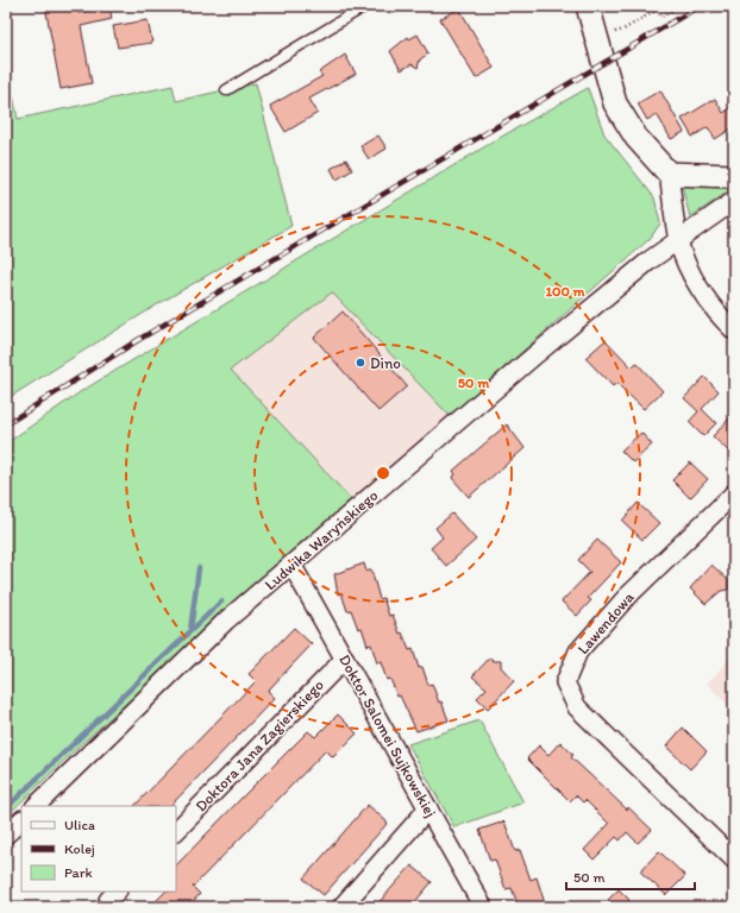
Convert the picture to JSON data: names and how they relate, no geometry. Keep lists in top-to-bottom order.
{
  "streets": {
    "street": [
      "Ludwika Waryńskiego",
      "Lawendowa",
      "Doktor Salomei Sujkowskiej",
      "Doktora Jana Zagierskiego"
    ]
  },
  "crossings": [
    ["Ludwika Waryńskiego", "Doktor Salomei Sujkowskiej"],
    ["Doktor Salomei Sujkowskiej", "Doktora Jana Zagierskiego"]
  ],
  "places": ["Dino"],
  "legend": ["Ulica", "Kolej", "Park"],
  "scale_bar": "50 m",
  "rings": ["100 m", "50 m"]
}
